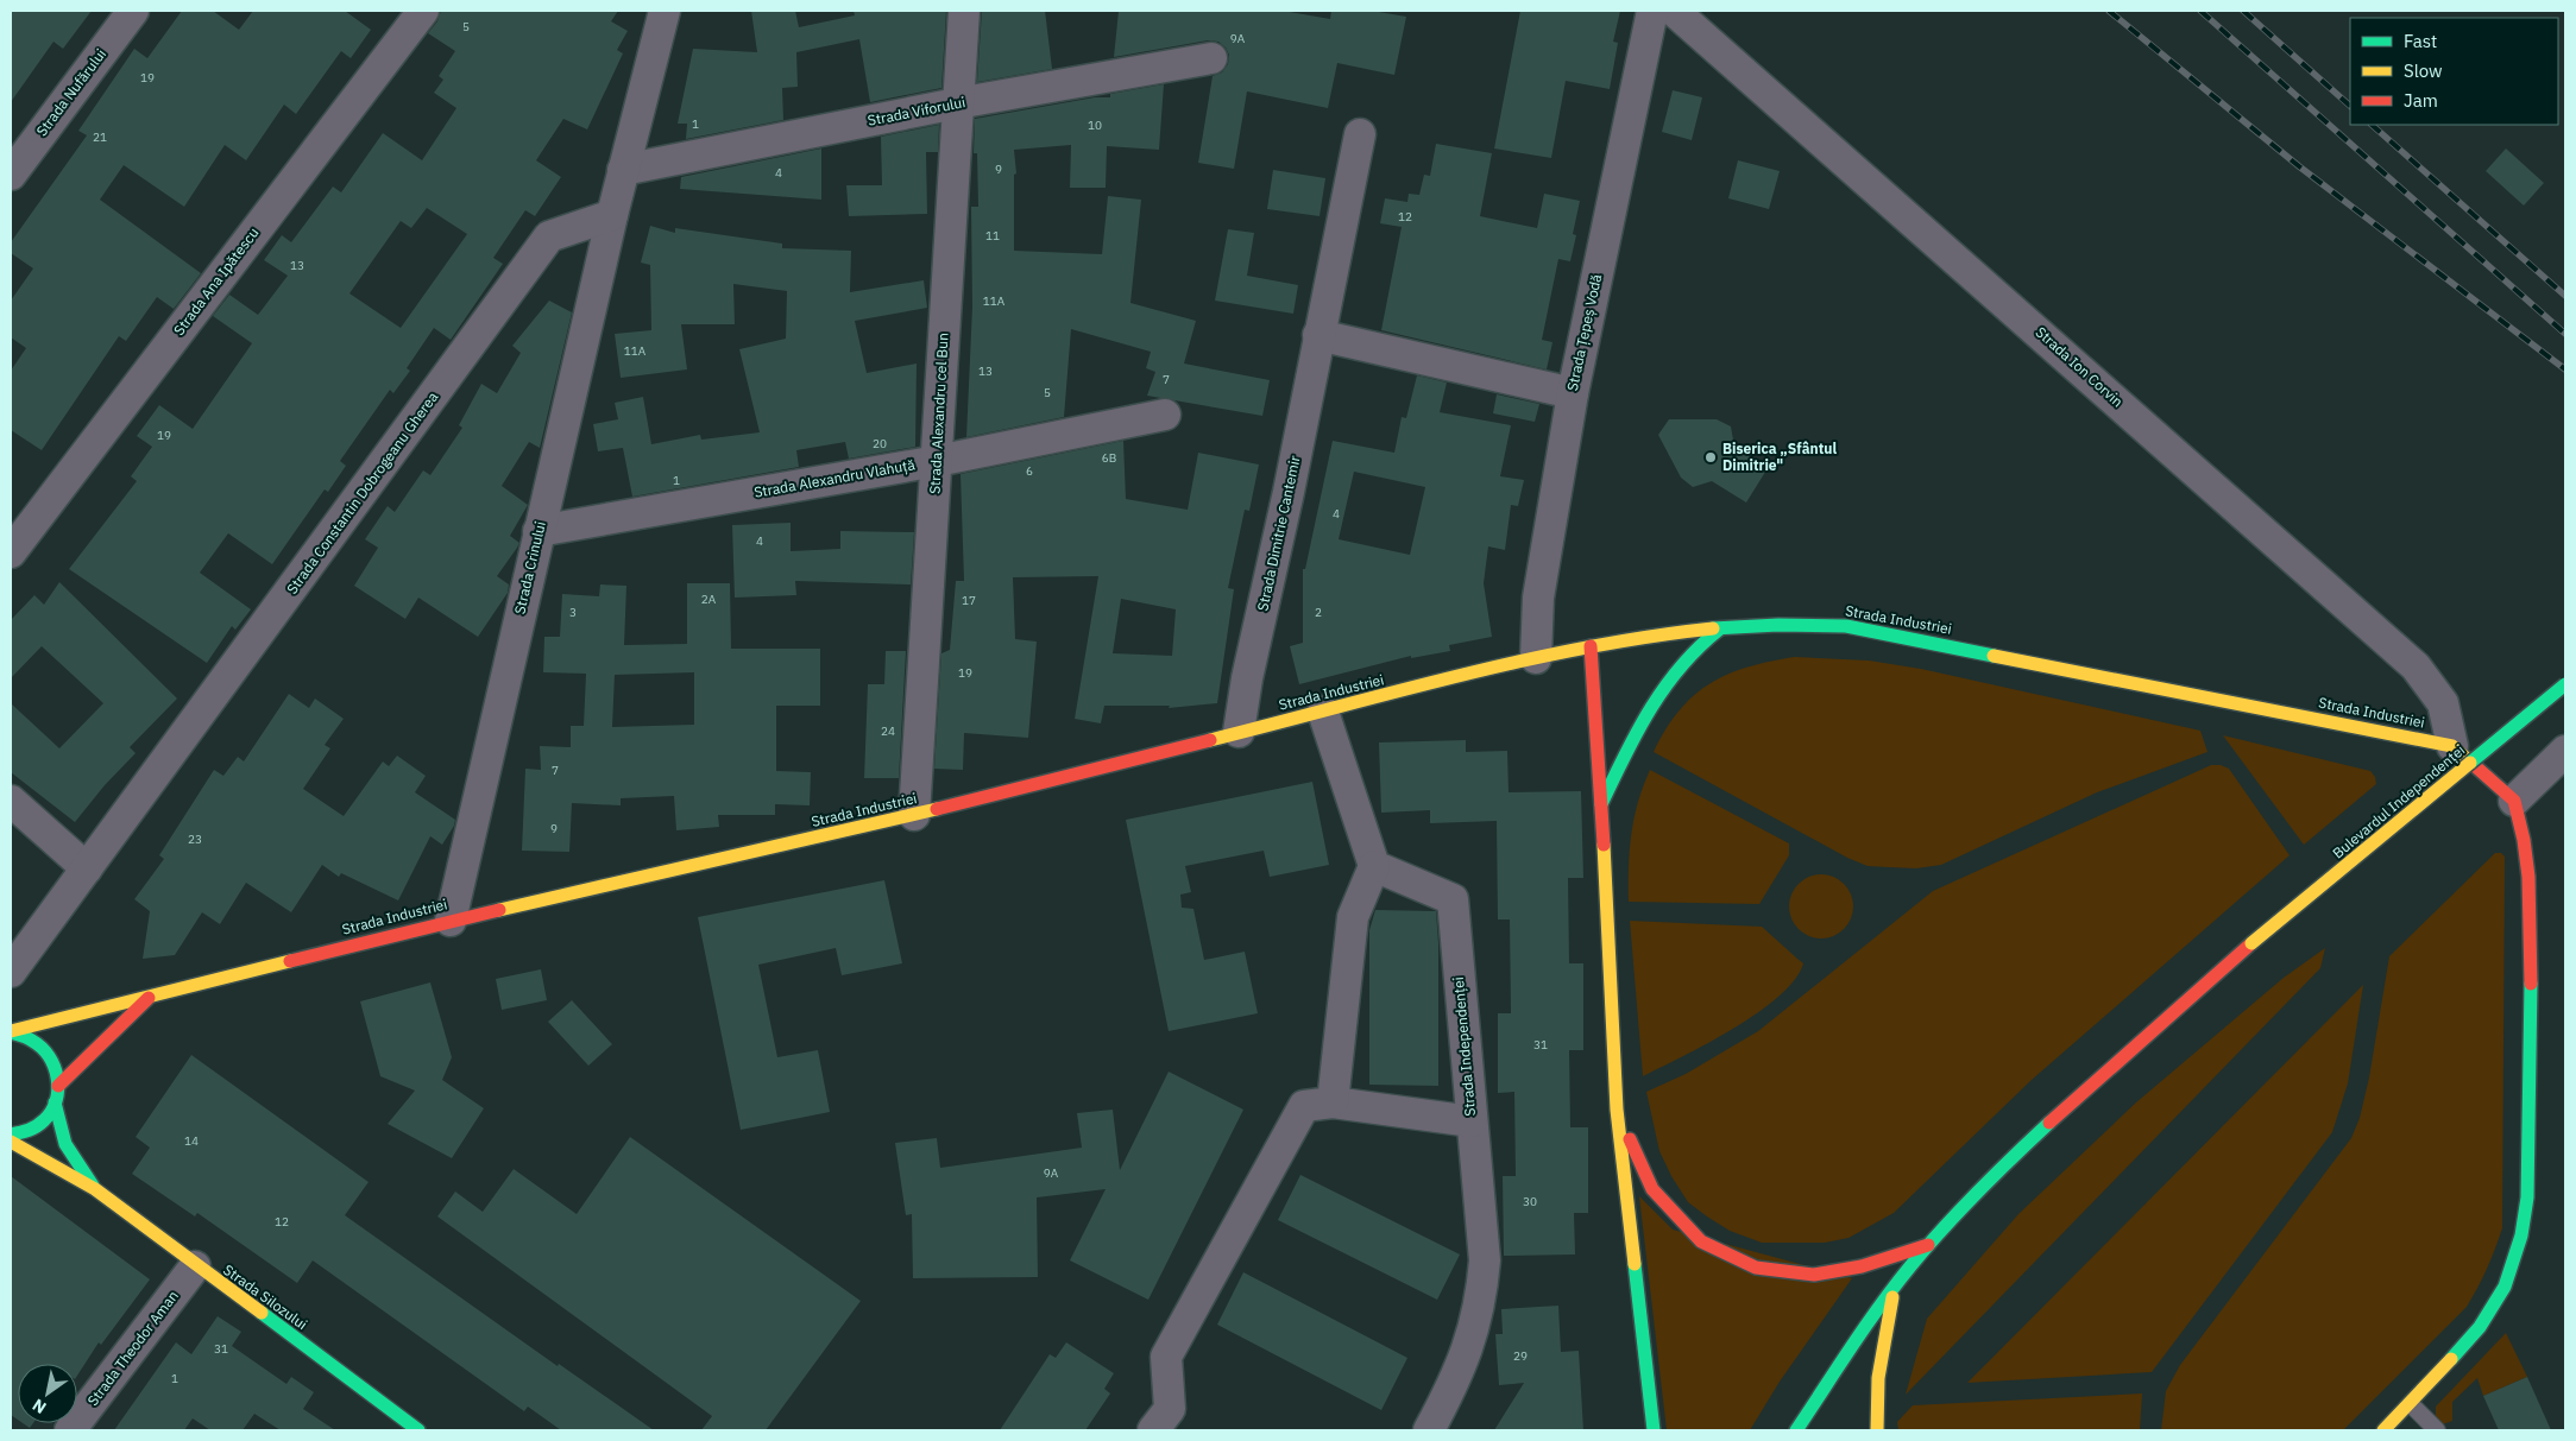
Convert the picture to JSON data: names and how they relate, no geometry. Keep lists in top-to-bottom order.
{
  "streets": {
    "street": [
      "Strada Nufărului",
      "Strada Viforului",
      "Strada Ana Ipătescu",
      "Strada Țepeș Vodă",
      "Strada Ion Corvin",
      "Strada Alexandru cel Bun",
      "Strada Alexandru Vlahuță",
      "Strada Constantin Dobrogeanu Gherea",
      "Strada Dimitrie Cantemir",
      "Strada Crinului",
      "Strada Industriei",
      "Bulevardul Independenței",
      "Strada Independenței",
      "Strada Silozului",
      "Strada Theodor Aman"
    ]
  },
  "crossings": [
    ["Strada Viforului", "Strada Alexandru cel Bun"],
    ["Strada Țepeș Vodă", "Strada Industriei"],
    ["Strada Ion Corvin", "Strada Industriei"],
    ["Strada Alexandru cel Bun", "Strada Alexandru Vlahuță"],
    ["Strada Alexandru cel Bun", "Strada Industriei"],
    ["Strada Alexandru Vlahuță", "Strada Crinului"],
    ["Strada Constantin Dobrogeanu Gherea", "Strada Crinului"],
    ["Strada Dimitrie Cantemir", "Strada Industriei"],
    ["Strada Crinului", "Strada Industriei"],
    ["Strada Industriei", "Strada Silozului"],
    ["Strada Silozului", "Strada Theodor Aman"]
  ],
  "places": ["Biserica „Sfântul Dimitrie\""],
  "house_numbers": [
    "5",
    "9A",
    "19",
    "1",
    "10",
    "21",
    "9",
    "4",
    "12",
    "11",
    "13",
    "11A",
    "11A",
    "13",
    "7",
    "5",
    "19",
    "20",
    "6B",
    "6",
    "1",
    "4",
    "4",
    "2A",
    "17",
    "3",
    "2",
    "19",
    "24",
    "7",
    "9",
    "23",
    "31",
    "14",
    "9A",
    "30",
    "12",
    "31",
    "29",
    "1"
  ],
  "legend": ["Fast", "Slow", "Jam"],
  "north": "bottom left"
}
